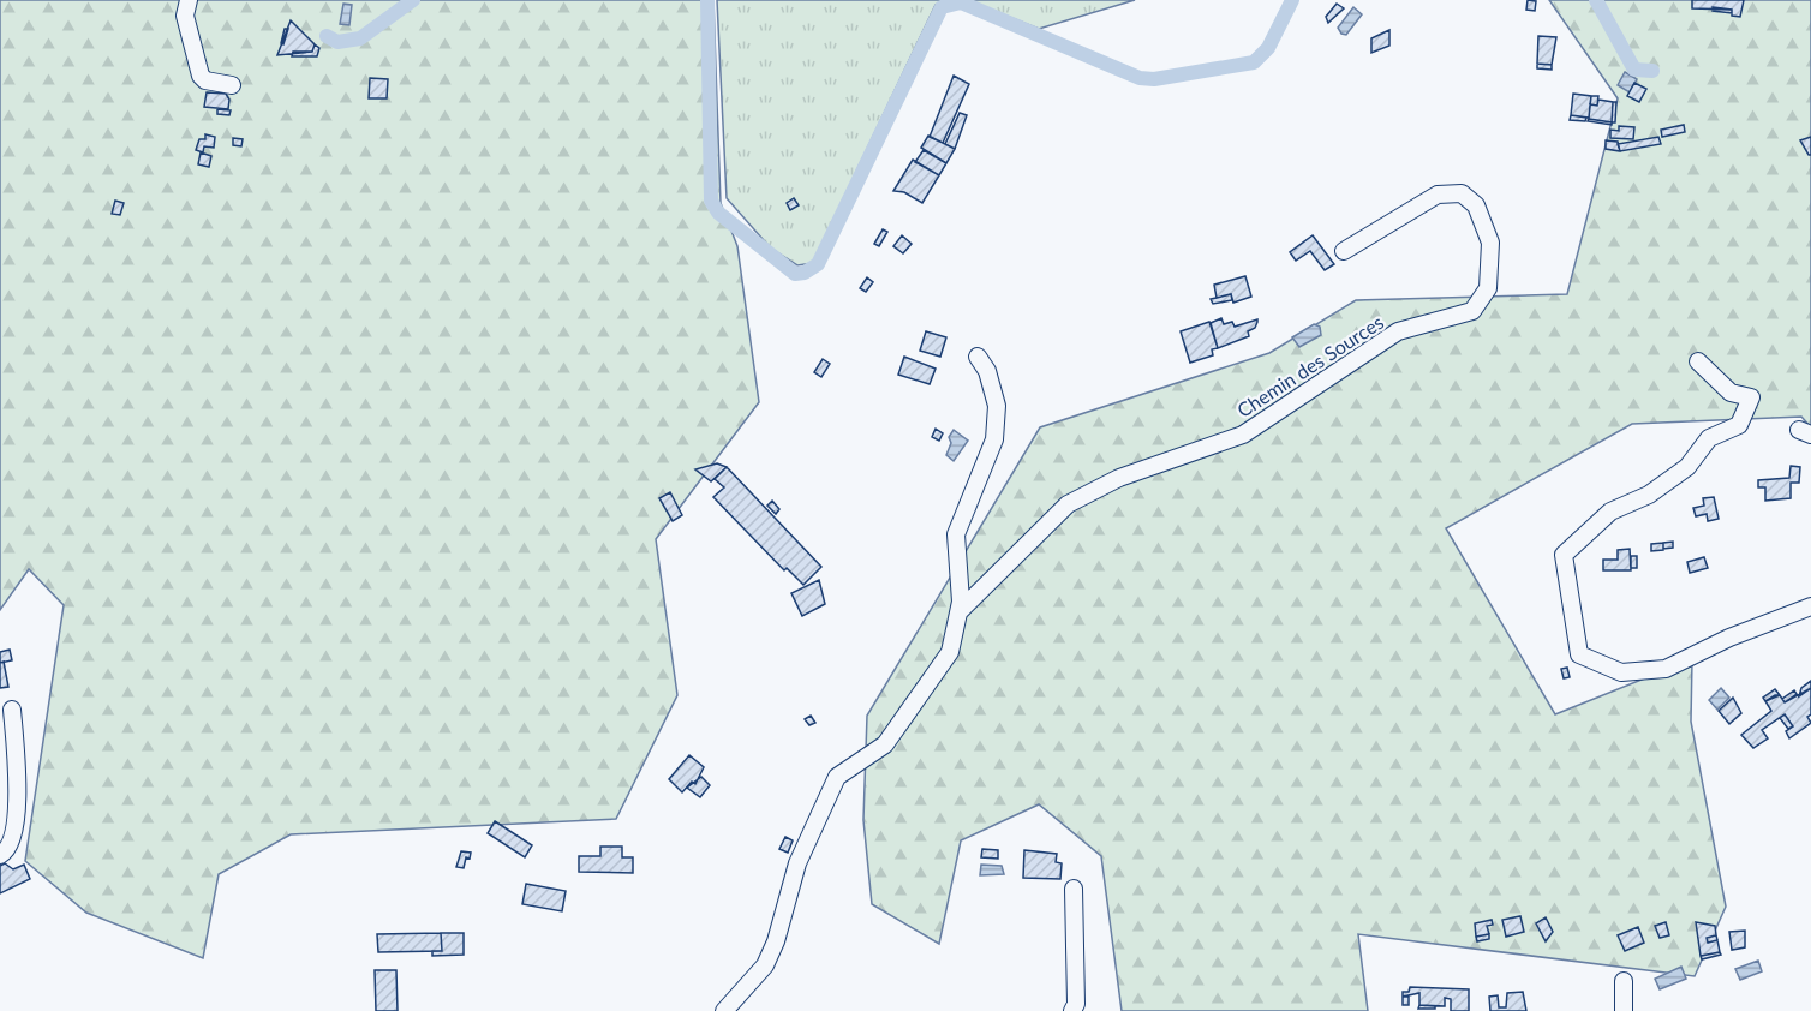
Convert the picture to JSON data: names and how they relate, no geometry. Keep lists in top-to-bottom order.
{
  "streets": {
    "street": ["Chemin des Sources"]
  }
}
